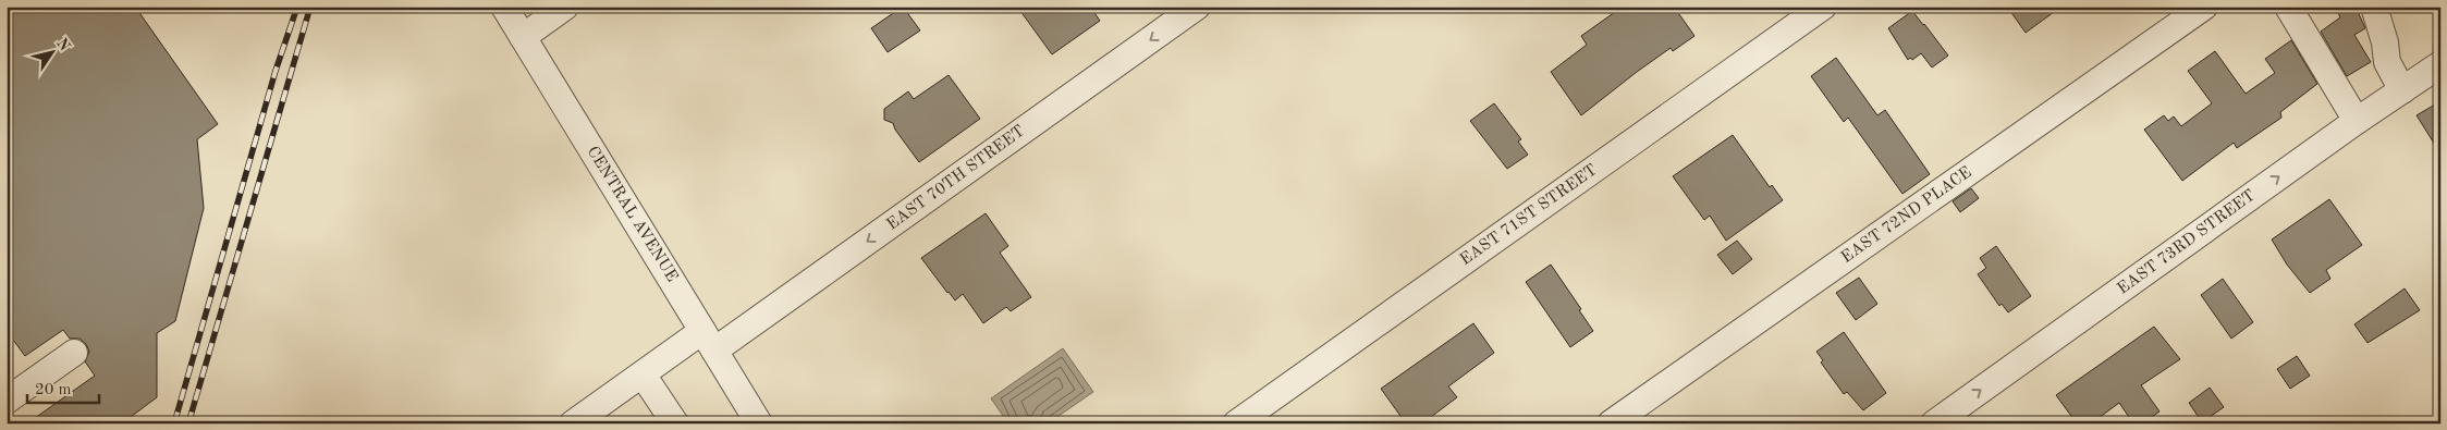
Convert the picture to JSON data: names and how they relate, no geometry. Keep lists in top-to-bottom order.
{
  "streets": {
    "street": [
      "EAST 70TH STREET",
      "CENTRAL AVENUE",
      "EAST 71ST STREET",
      "EAST 72ND PLACE",
      "EAST 73RD STREET"
    ]
  },
  "crossings": [
    ["EAST 70TH STREET", "CENTRAL AVENUE"]
  ],
  "one_way": ["EAST 70TH STREET", "EAST 73RD STREET"],
  "scale_bar": "20 m",
  "north": "top right"
}
